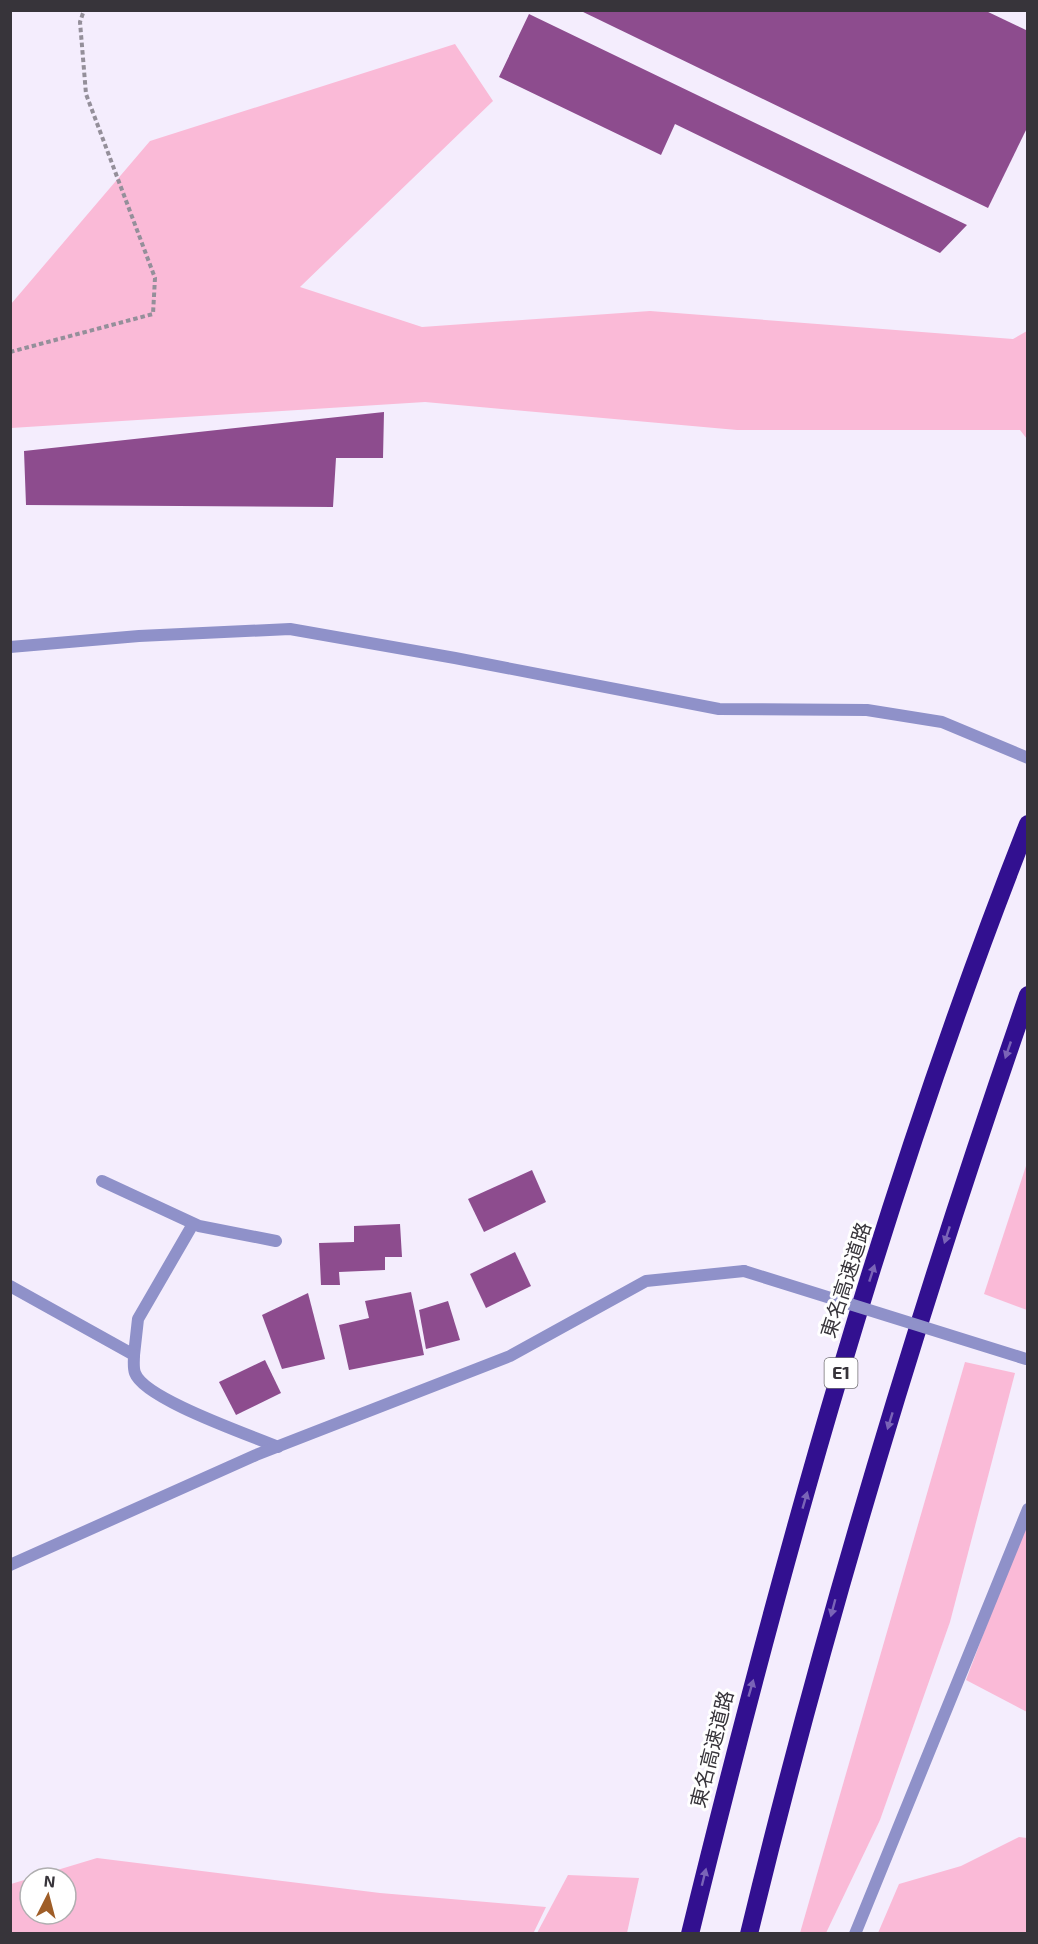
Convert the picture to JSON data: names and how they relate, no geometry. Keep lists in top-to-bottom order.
{
  "streets": {
    "highway": ["東名高速道路", "E1"]
  },
  "north": "top"
}
